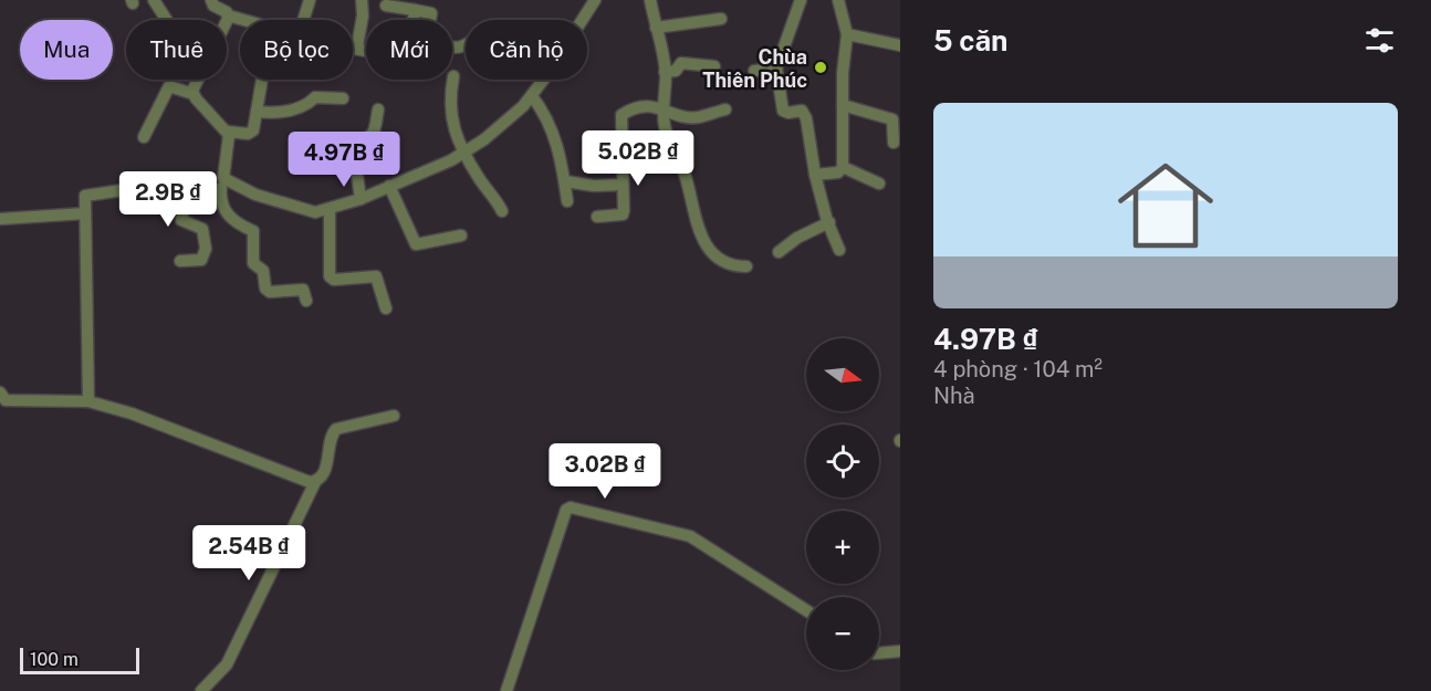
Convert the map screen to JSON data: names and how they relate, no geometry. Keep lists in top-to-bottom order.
{
  "places": ["Chùa Thiên Phúc"],
  "scale_bar": "100 m",
  "north": "right",
  "page": {
    "heading": "5 căn",
    "chip": [
      "Mua",
      "Thuê",
      "Bộ lọc",
      "Mới",
      "Căn hộ"
    ],
    "list": [
      {
        "name": "4.97B ₫",
        "note": "4 phòng · 104 m² · Nhà"
      }
    ],
    "price": [
      "5.02B ₫",
      "4.97B ₫",
      "2.9B ₫",
      "3.02B ₫",
      "2.54B ₫"
    ],
    "map_buttons": ["+", "−"],
    "scale": "100 m"
  }
}
